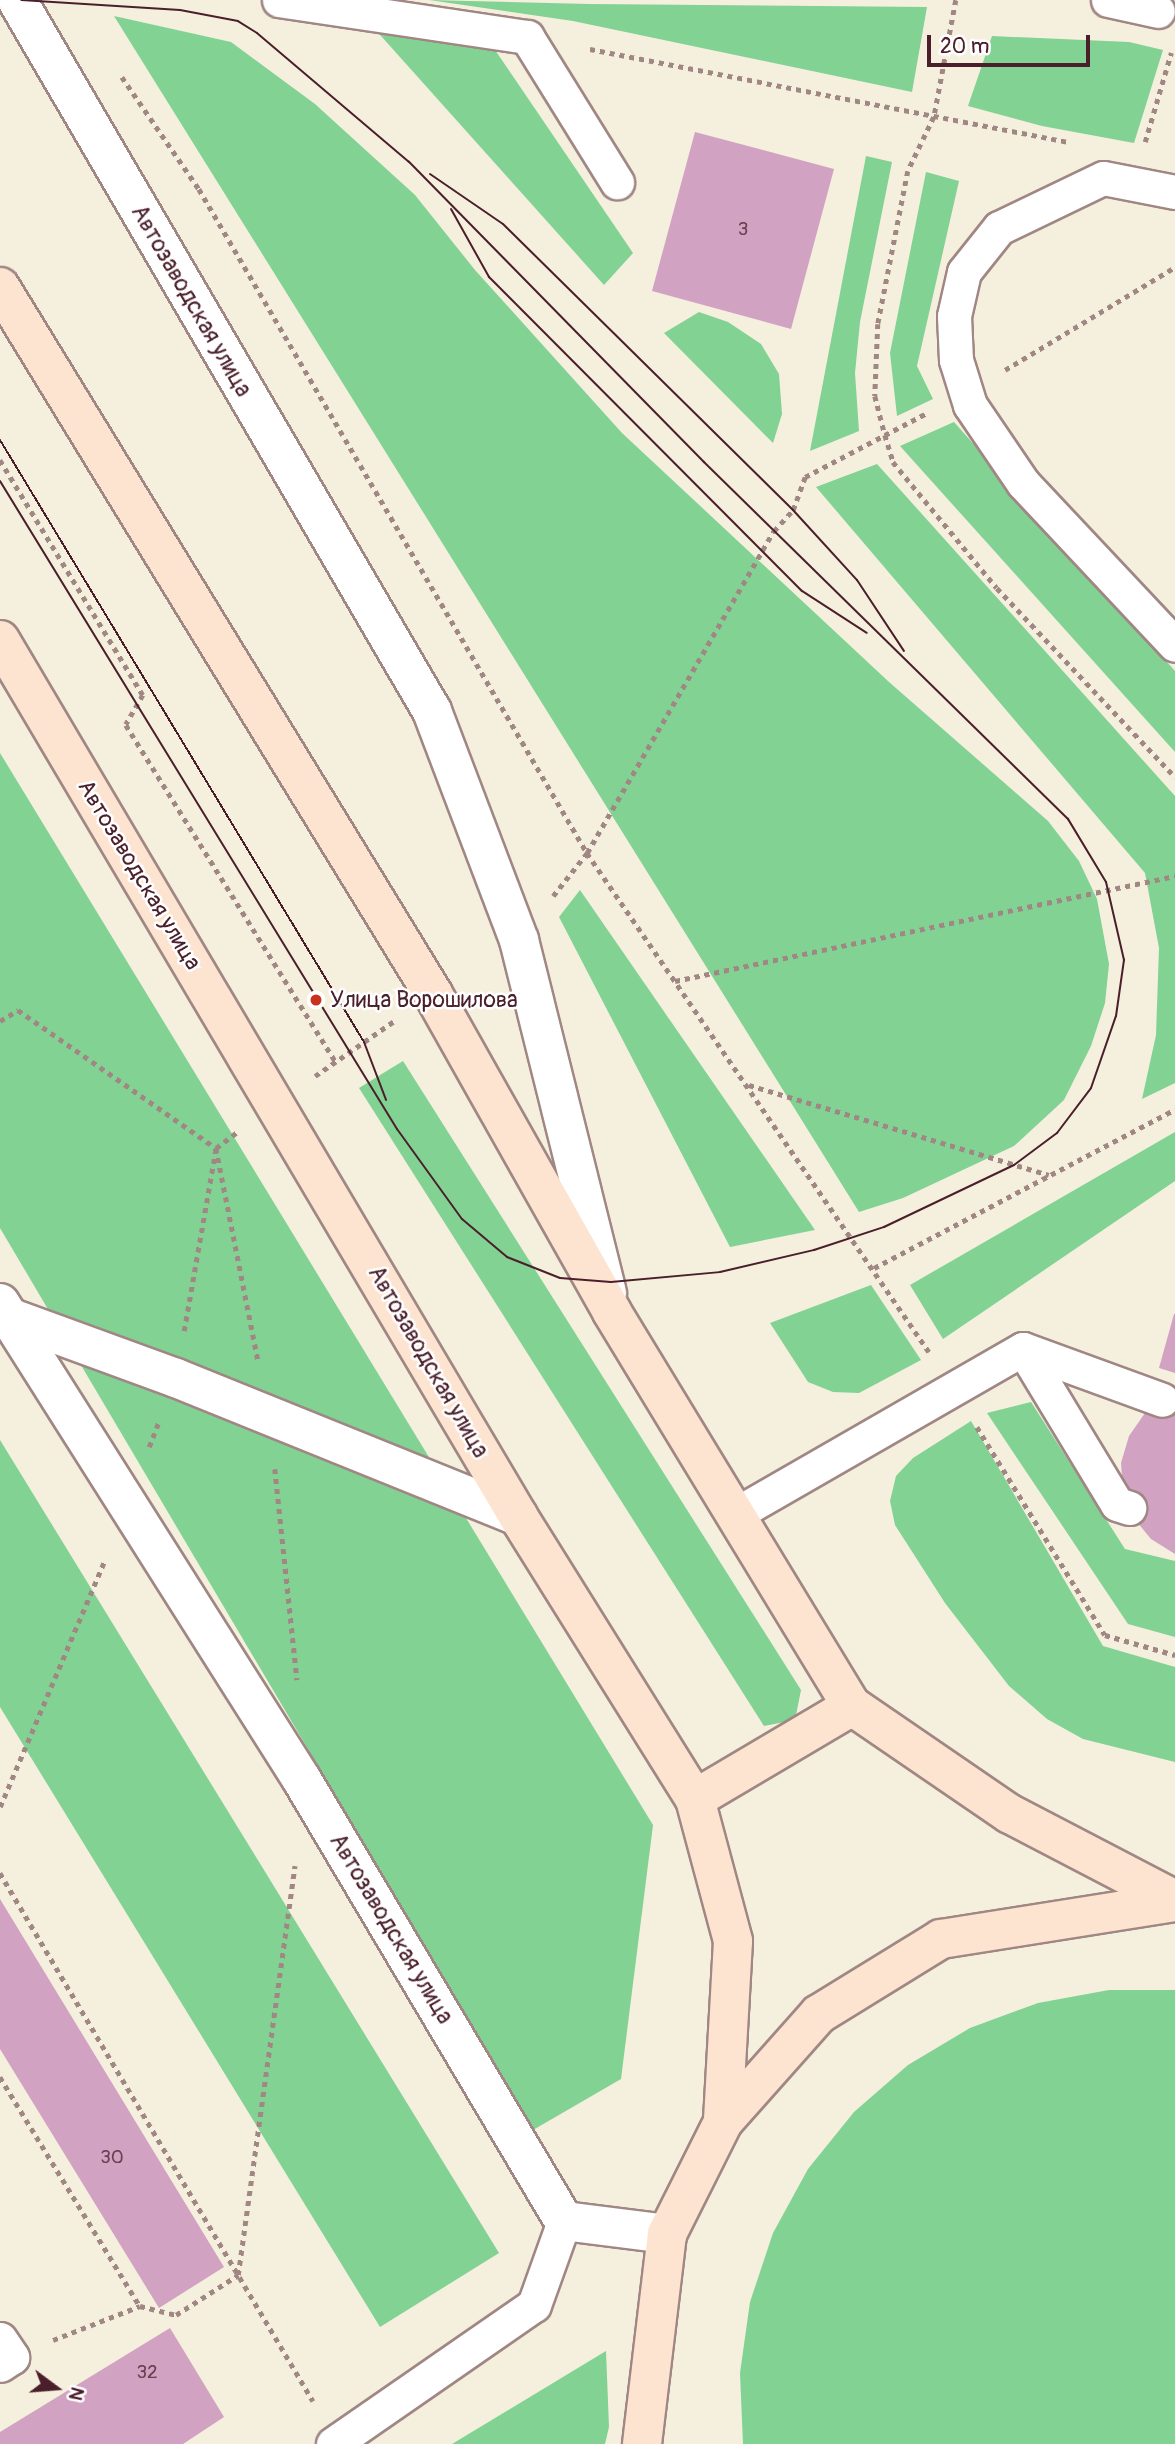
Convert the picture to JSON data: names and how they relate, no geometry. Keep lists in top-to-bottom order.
{
  "streets": {
    "main road": ["Автозаводская улица"]
  },
  "places": ["Улица Ворошилова"],
  "house_numbers": ["3", "30", "32"],
  "scale_bar": "20 m",
  "north": "right"
}
